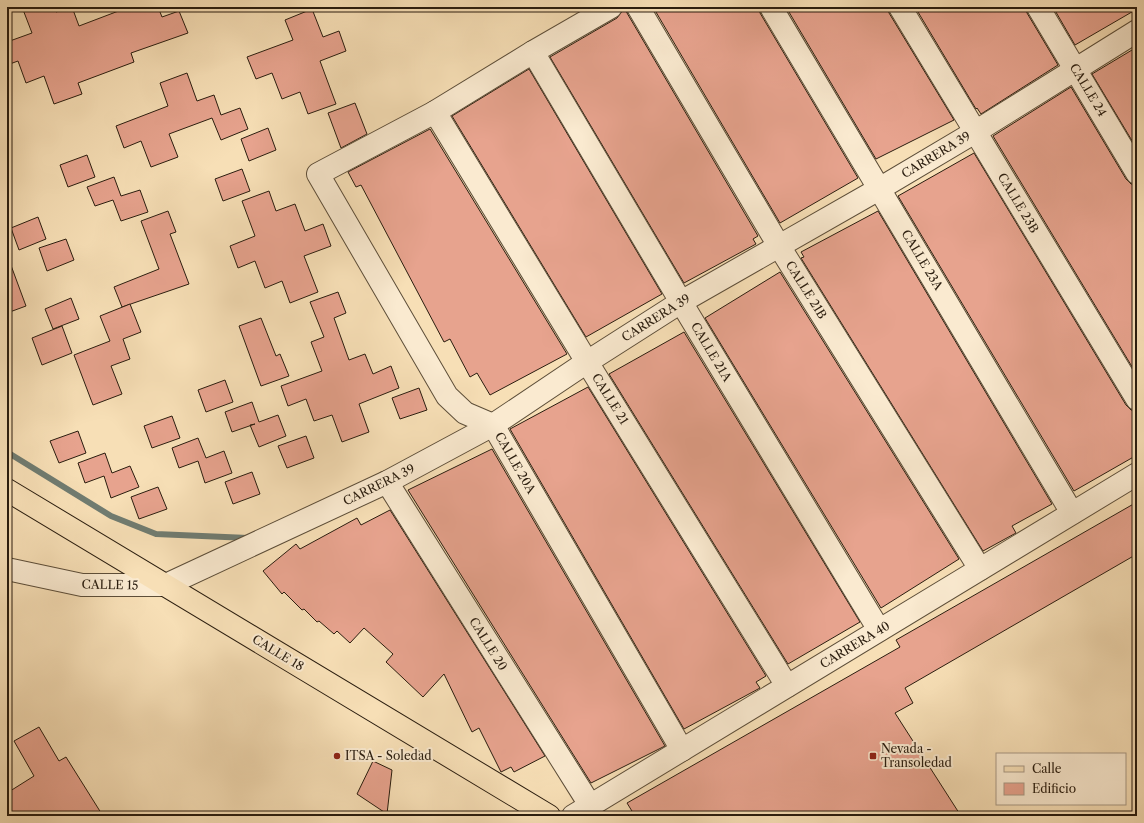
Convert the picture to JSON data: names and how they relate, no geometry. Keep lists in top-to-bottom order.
{
  "streets": {
    "main road": ["CALLE 18"],
    "street": [
      "CALLE 24",
      "CARRERA 39",
      "CALLE 23B",
      "CALLE 23A",
      "CALLE 21B",
      "CALLE 21A",
      "CALLE 21",
      "CALLE 20A",
      "CALLE 15",
      "CALLE 20",
      "CARRERA 40"
    ]
  },
  "crossings": [
    ["CALLE 24", "CARRERA 39"],
    ["CARRERA 39", "CALLE 23B"],
    ["CARRERA 39", "CALLE 23A"],
    ["CARRERA 39", "CALLE 21B"],
    ["CARRERA 39", "CALLE 21A"],
    ["CARRERA 39", "CALLE 21"],
    ["CARRERA 39", "CALLE 20A"],
    ["CARRERA 39", "CALLE 15"],
    ["CARRERA 39", "CALLE 20"],
    ["CARRERA 39", "CALLE 18"],
    ["CALLE 23A", "CARRERA 40"],
    ["CALLE 21B", "CARRERA 40"],
    ["CALLE 21A", "CARRERA 40"],
    ["CALLE 21", "CALLE 20A"],
    ["CALLE 21", "CARRERA 40"],
    ["CALLE 20A", "CARRERA 40"],
    ["CALLE 15", "CALLE 18"],
    ["CALLE 20", "CARRERA 40"]
  ],
  "places": {
    "other": ["ITSA - Soledad"],
    "transit": ["Nevada - Transoledad"]
  },
  "legend": ["Calle", "Edificio"]
}
